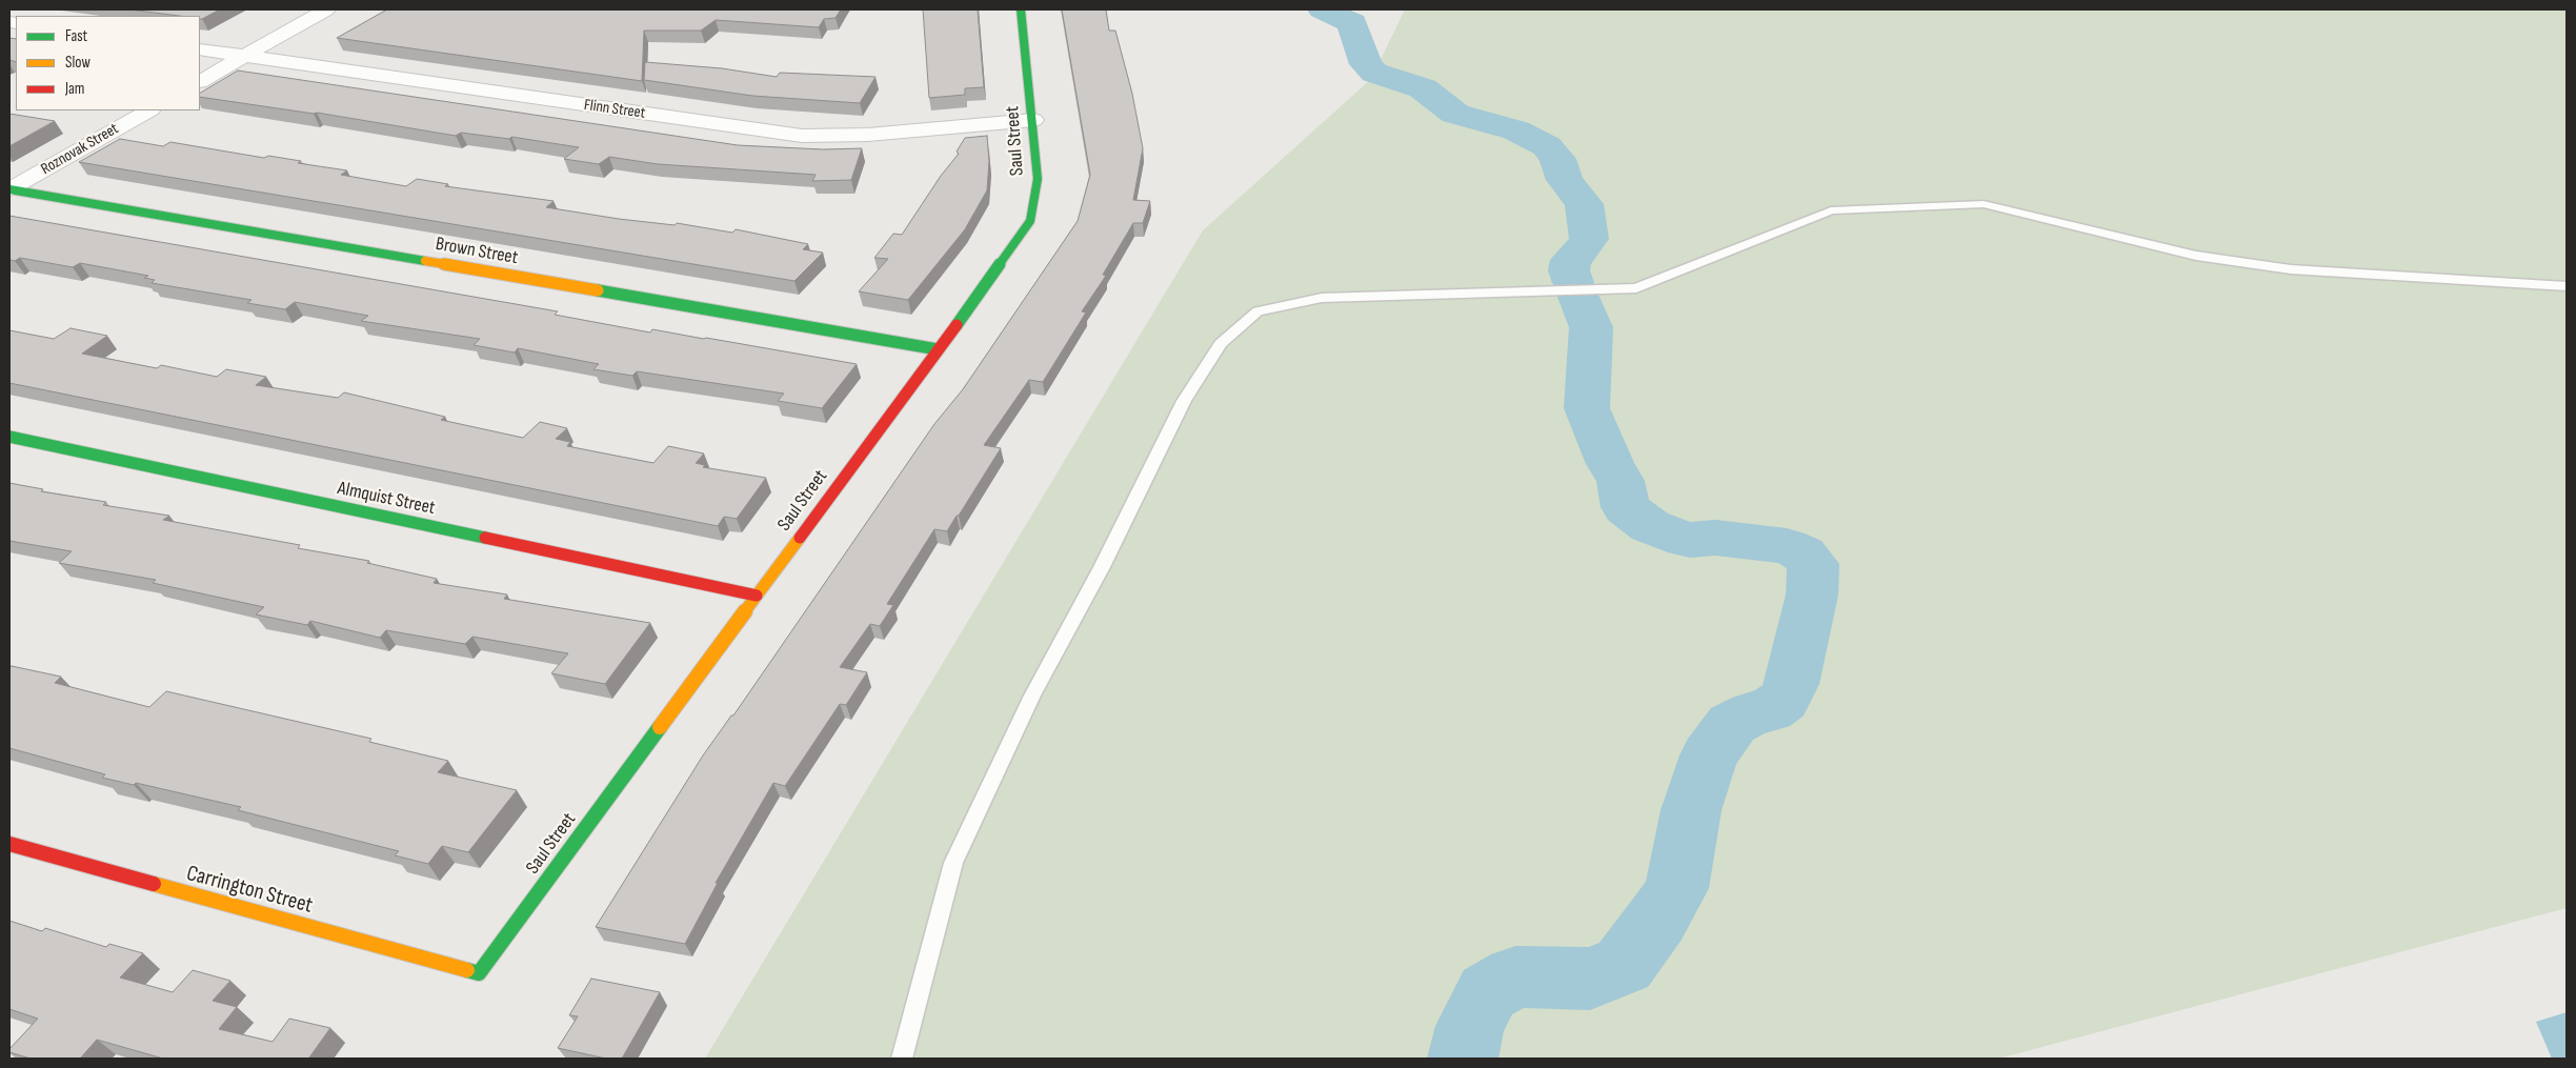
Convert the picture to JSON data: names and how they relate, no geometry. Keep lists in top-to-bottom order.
{
  "streets": {
    "street": [
      "Flinn Street",
      "Saul Street",
      "Roznovak Street",
      "Brown Street",
      "Almquist Street",
      "Carrington Street"
    ]
  },
  "crossings": [
    ["Flinn Street", "Saul Street"],
    ["Saul Street", "Brown Street"],
    ["Saul Street", "Almquist Street"],
    ["Saul Street", "Carrington Street"],
    ["Roznovak Street", "Brown Street"]
  ],
  "legend": ["Fast", "Slow", "Jam"]
}
